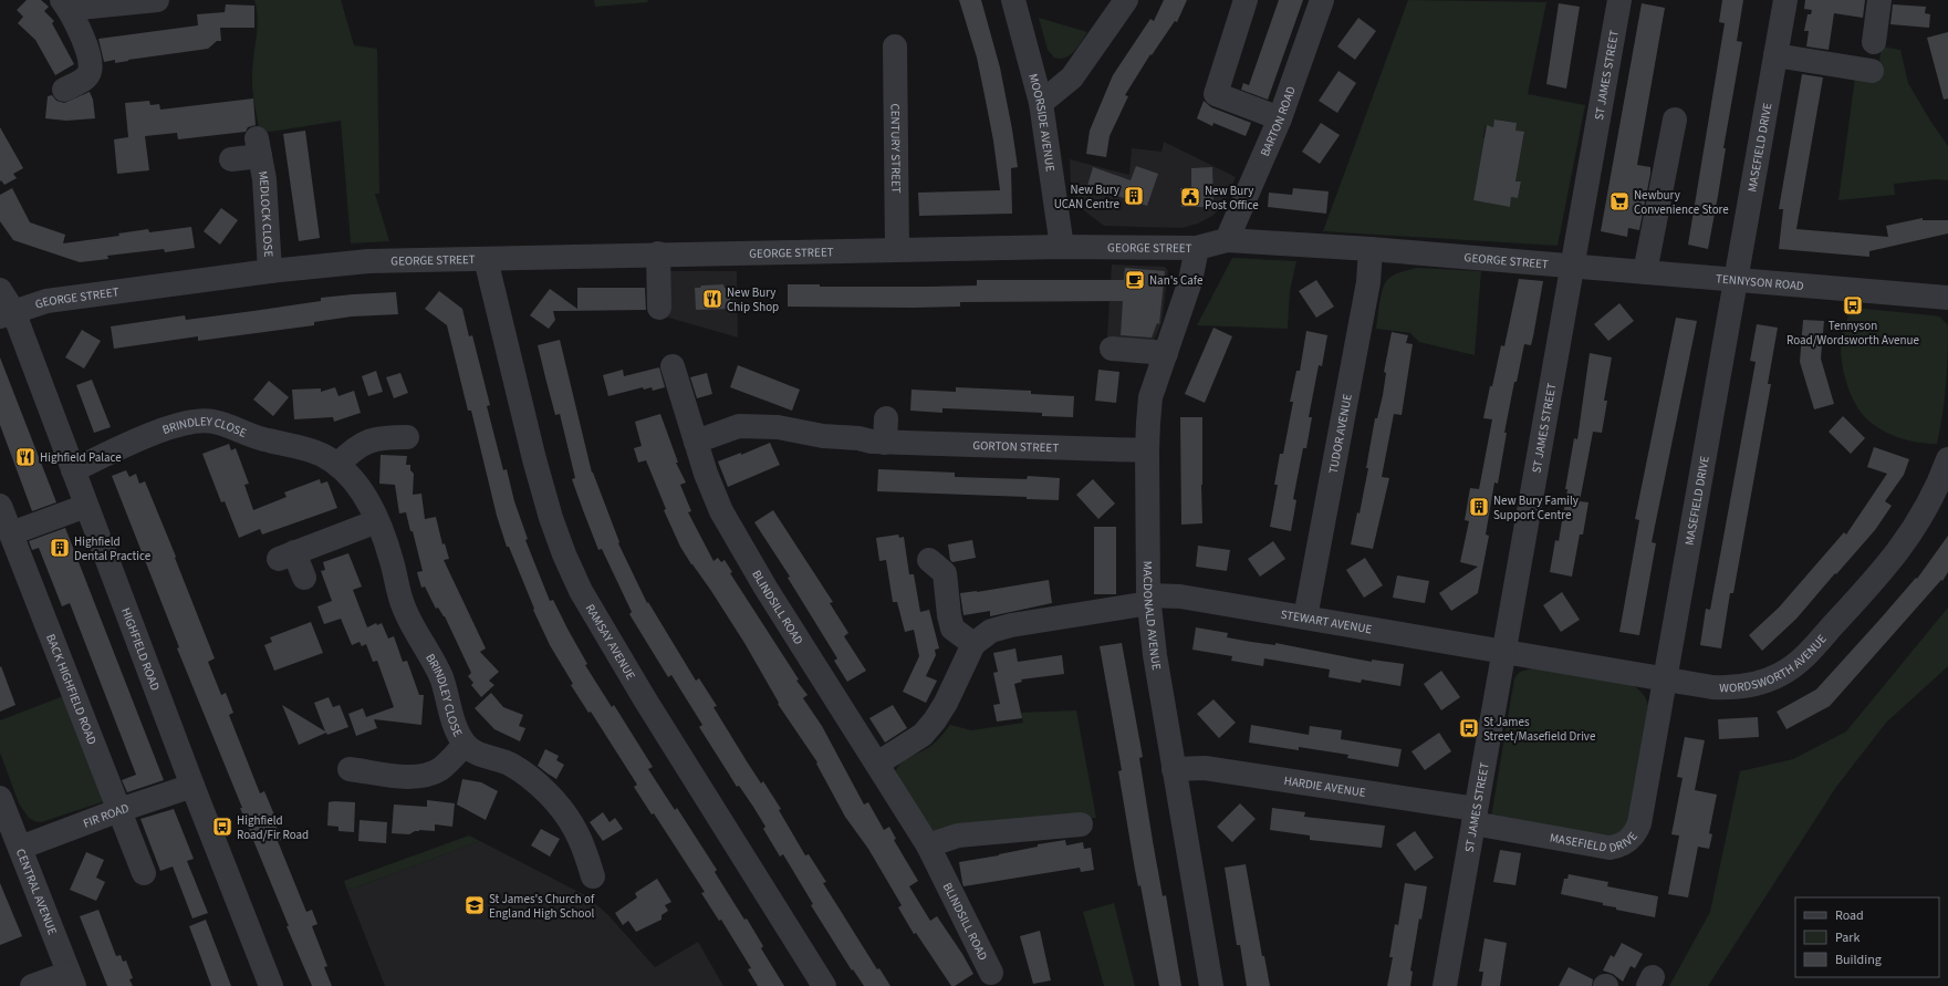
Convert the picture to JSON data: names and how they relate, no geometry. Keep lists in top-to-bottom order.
{
  "streets": {
    "street": [
      "ST JAMES STREET",
      "BARTON ROAD",
      "MOORSIDE AVENUE",
      "MASEFIELD DRIVE",
      "CENTURY STREET",
      "MEDLOCK CLOSE",
      "GEORGE STREET",
      "TENNYSON ROAD",
      "TUDOR AVENUE",
      "BRINDLEY CLOSE",
      "GORTON STREET",
      "BLINDSILL ROAD",
      "MACDONALD AVENUE",
      "STEWART AVENUE",
      "RAMSAY AVENUE",
      "HIGHFIELD ROAD",
      "WORDSWORTH AVENUE",
      "BACK HIGHFIELD ROAD",
      "HARDIE AVENUE",
      "FIR ROAD",
      "CENTRAL AVENUE"
    ]
  },
  "crossings": [
    ["ST JAMES STREET", "MASEFIELD DRIVE"],
    ["ST JAMES STREET", "GEORGE STREET"],
    ["ST JAMES STREET", "TENNYSON ROAD"],
    ["ST JAMES STREET", "STEWART AVENUE"],
    ["ST JAMES STREET", "WORDSWORTH AVENUE"],
    ["ST JAMES STREET", "HARDIE AVENUE"],
    ["BARTON ROAD", "GEORGE STREET"],
    ["MOORSIDE AVENUE", "GEORGE STREET"],
    ["MASEFIELD DRIVE", "TENNYSON ROAD"],
    ["MASEFIELD DRIVE", "WORDSWORTH AVENUE"],
    ["MASEFIELD DRIVE", "HARDIE AVENUE"],
    ["CENTURY STREET", "GEORGE STREET"],
    ["MEDLOCK CLOSE", "GEORGE STREET"],
    ["GEORGE STREET", "TENNYSON ROAD"],
    ["GEORGE STREET", "TUDOR AVENUE"],
    ["GEORGE STREET", "MACDONALD AVENUE"],
    ["GEORGE STREET", "RAMSAY AVENUE"],
    ["GEORGE STREET", "HIGHFIELD ROAD"],
    ["TUDOR AVENUE", "STEWART AVENUE"],
    ["BRINDLEY CLOSE", "HIGHFIELD ROAD"],
    ["GORTON STREET", "BLINDSILL ROAD"],
    ["GORTON STREET", "MACDONALD AVENUE"],
    ["MACDONALD AVENUE", "STEWART AVENUE"],
    ["MACDONALD AVENUE", "HARDIE AVENUE"],
    ["STEWART AVENUE", "WORDSWORTH AVENUE"],
    ["HIGHFIELD ROAD", "FIR ROAD"],
    ["BACK HIGHFIELD ROAD", "FIR ROAD"],
    ["FIR ROAD", "CENTRAL AVENUE"]
  ],
  "places": {
    "building": ["New Bury UCAN Centre", "New Bury Family Support Centre", "Highfield Dental Practice"],
    "public building": ["New Bury Post Office"],
    "supermarket": ["Newbury Convenience Store"],
    "cafe": ["Nan's Cafe"],
    "restaurant": ["New Bury Chip Shop", "Highfield Palace"],
    "bus stop": ["Tennyson Road/Wordsworth Avenue", "St James Street/Masefield Drive", "Highfield Road/Fir Road"],
    "school or university": ["St James's Church of England High School"]
  },
  "legend": ["Road", "Park", "Building"]
}
